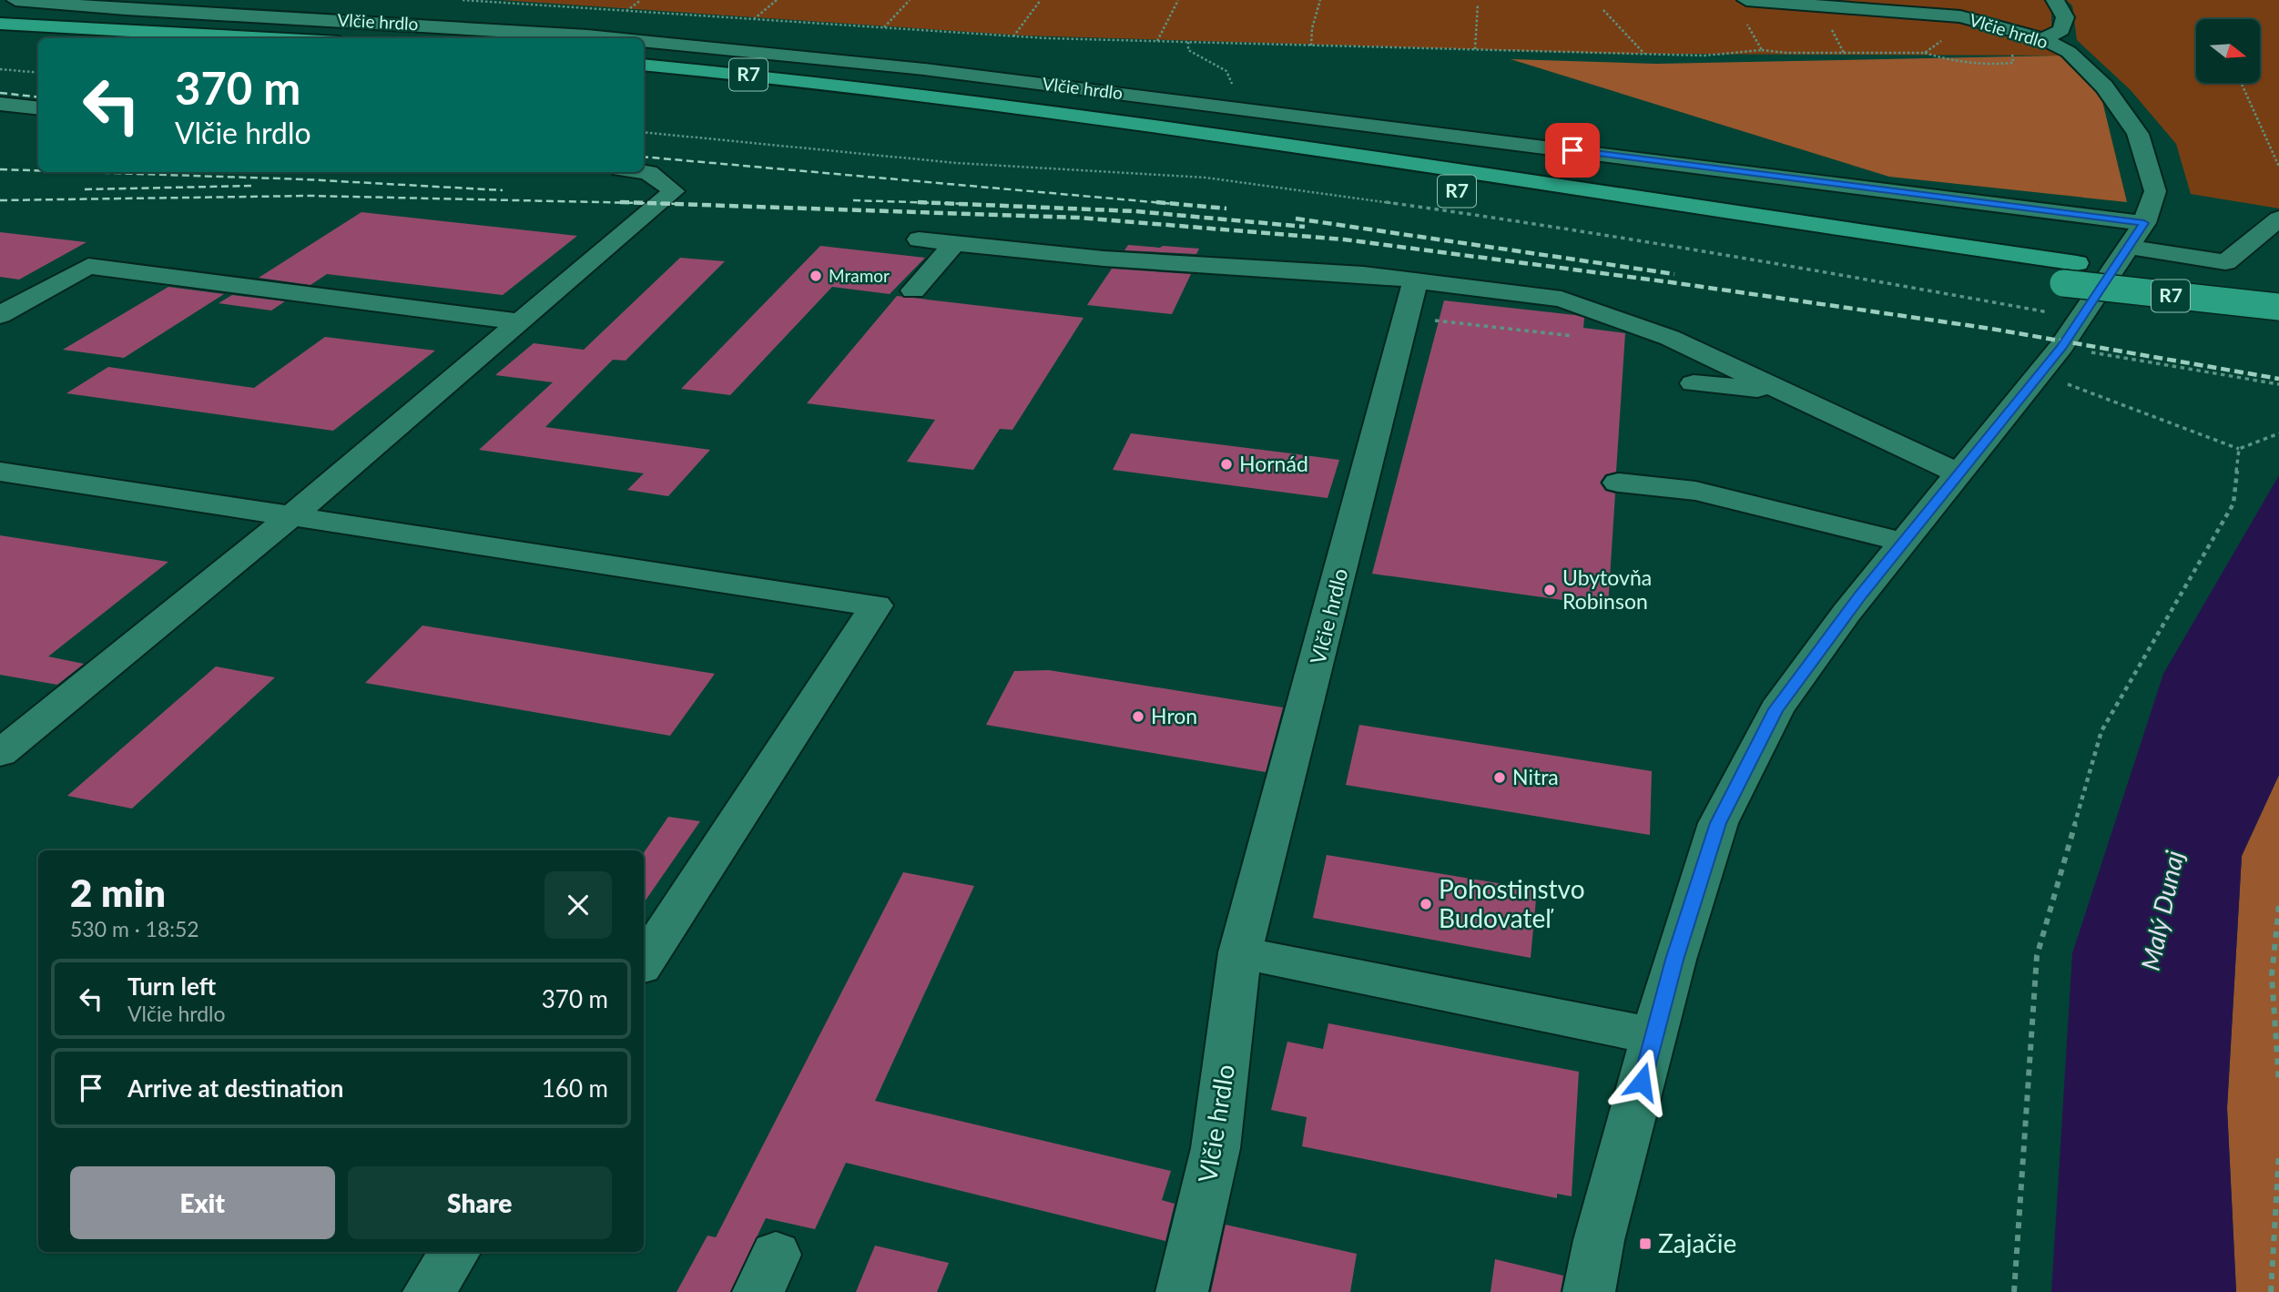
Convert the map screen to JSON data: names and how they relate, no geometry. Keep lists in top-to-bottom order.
{
  "streets": {
    "highway": ["R7"],
    "street": ["Vlčie hrdlo"]
  },
  "water": ["Malý Dunaj"],
  "places": {
    "other": [
      "Mramor",
      "Hornád",
      "Ubytovňa Robinson",
      "Hron",
      "Nitra",
      "Pohostinstvo Budovateľ"
    ],
    "transit": ["Zajačie"]
  },
  "north": "right",
  "page": {
    "turn": ["370 m", "Vlčie hrdlo"],
    "heading": ["2 min", "530 m · 18:52"],
    "list": [
      {
        "name": "Turn left",
        "note": "Vlčie hrdlo",
        "value": "370 m"
      },
      {
        "name": "Arrive at destination",
        "value": "160 m"
      }
    ],
    "buttons": ["Exit", "Share"]
  }
}
